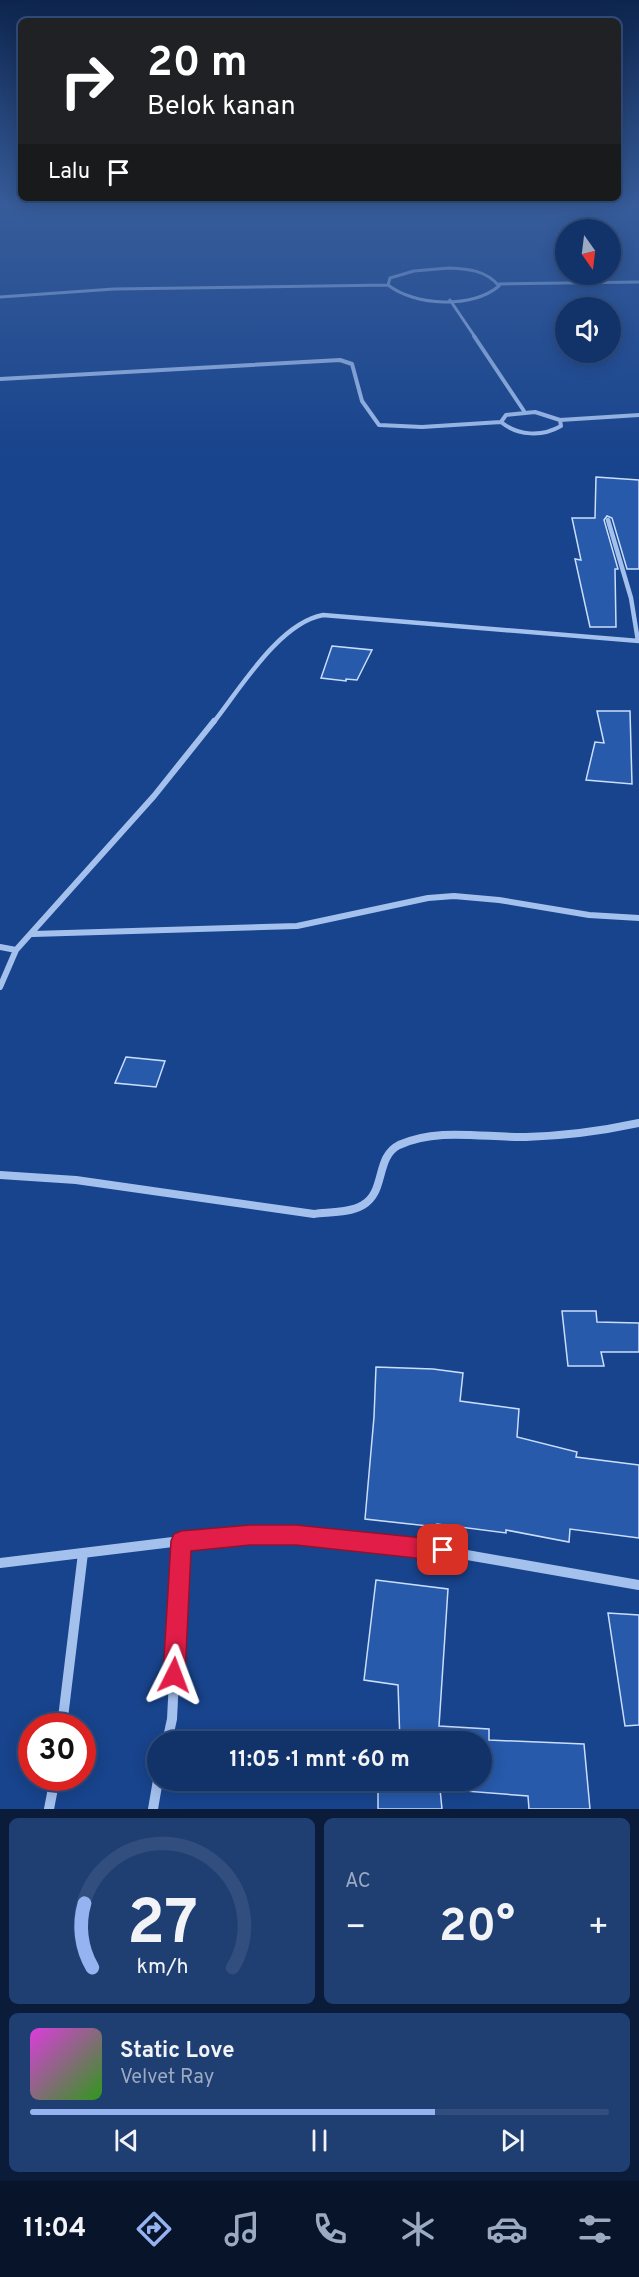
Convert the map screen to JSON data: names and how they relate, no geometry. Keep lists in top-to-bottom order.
{
  "north": "bottom",
  "page": {
    "turn": ["20 m", "Belok kanan"],
    "then": "Lalu",
    "limit": "30",
    "trip": "11:05 · 1 mnt · 60 m",
    "tile": "AC",
    "heat": ["−", "20°", "+"],
    "song": ["Static Love", "Velvet Ray"],
    "tabs": "11:04",
    "gauge": ["27", "km/h"]
  }
}
